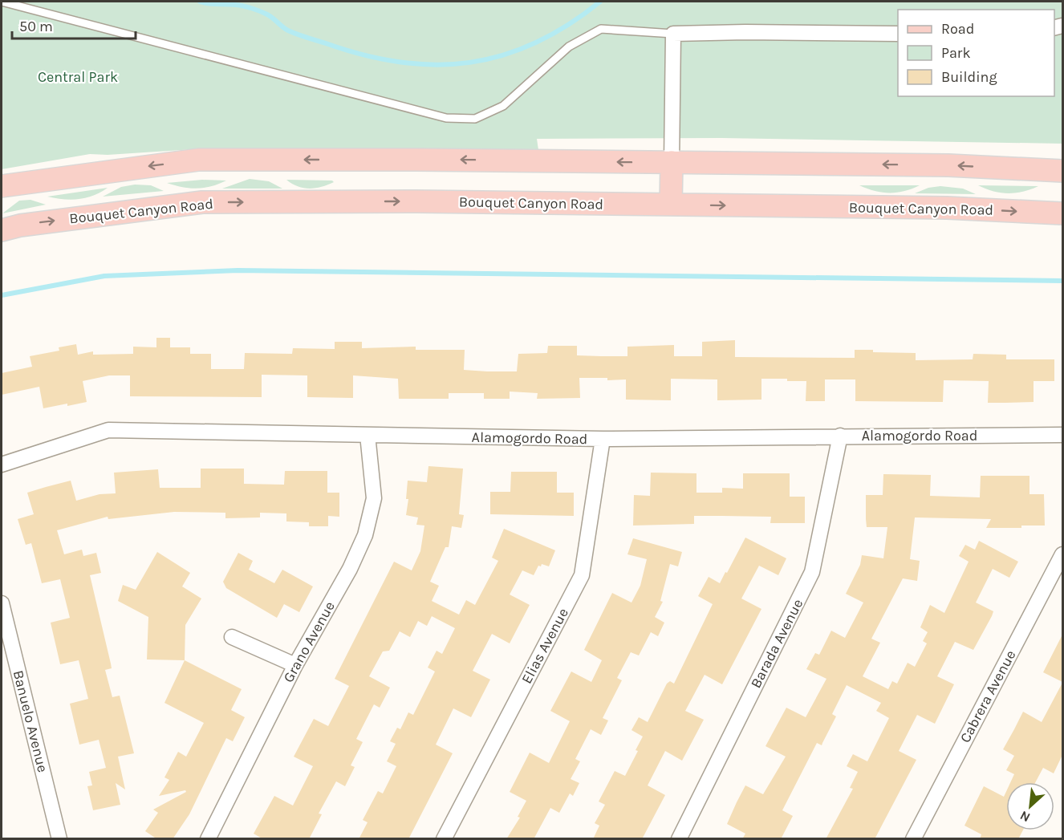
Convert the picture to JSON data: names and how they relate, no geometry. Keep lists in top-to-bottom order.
{
  "streets": {
    "main road": ["Bouquet Canyon Road"],
    "street": [
      "Alamogordo Road",
      "Grano Avenue",
      "Barada Avenue",
      "Elias Avenue",
      "Cabrera Avenue",
      "Banuelo Avenue"
    ]
  },
  "crossings": [
    ["Alamogordo Road", "Grano Avenue"],
    ["Alamogordo Road", "Barada Avenue"],
    ["Alamogordo Road", "Elias Avenue"]
  ],
  "parks": ["Central Park"],
  "legend": ["Road", "Park", "Building"],
  "scale_bar": "50 m",
  "north": "bottom left"
}
